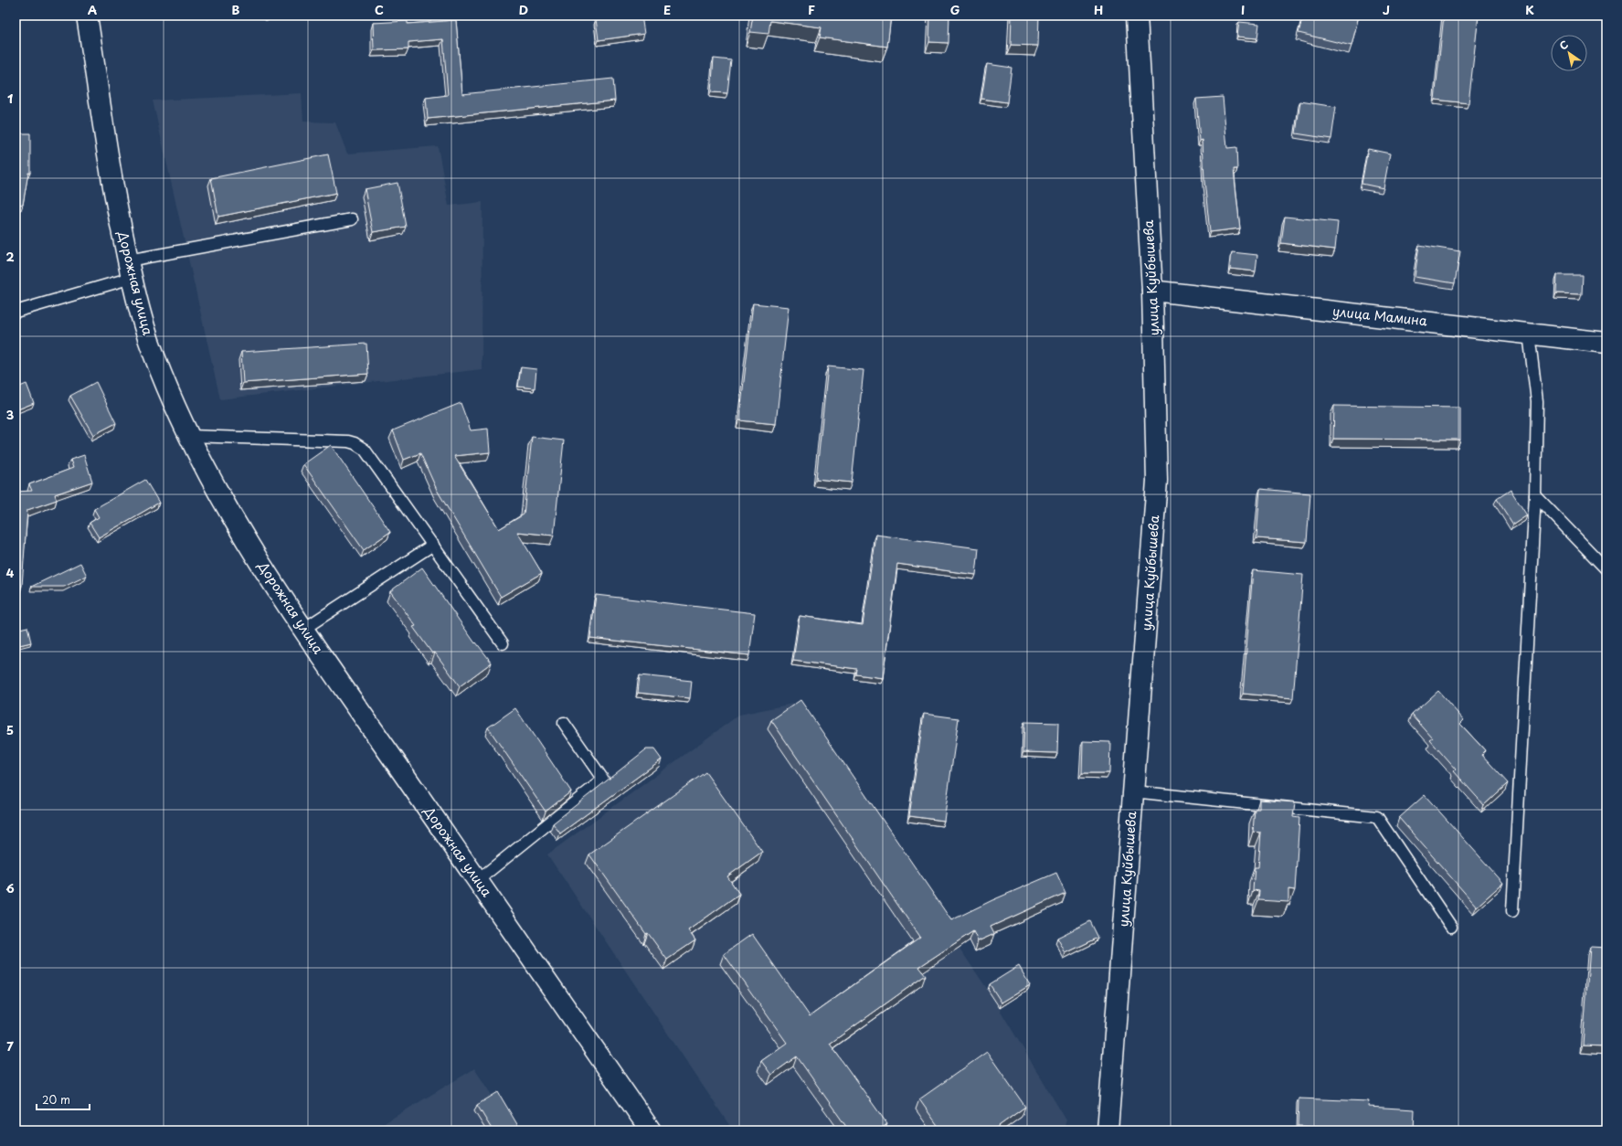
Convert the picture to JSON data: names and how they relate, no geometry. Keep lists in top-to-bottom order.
{
  "streets": {
    "street": ["улица Куйбышева", "Дорожная улица", "улица Мамина"]
  },
  "crossings": [
    ["улица Куйбышева", "улица Мамина"]
  ],
  "scale_bar": "20 m",
  "north": "top left",
  "grid": {
    "columns": [
      "A",
      "B",
      "C",
      "D",
      "E",
      "F",
      "G",
      "H",
      "I",
      "J",
      "K"
    ],
    "rows": [
      "1",
      "2",
      "3",
      "4",
      "5",
      "6",
      "7"
    ]
  }
}
